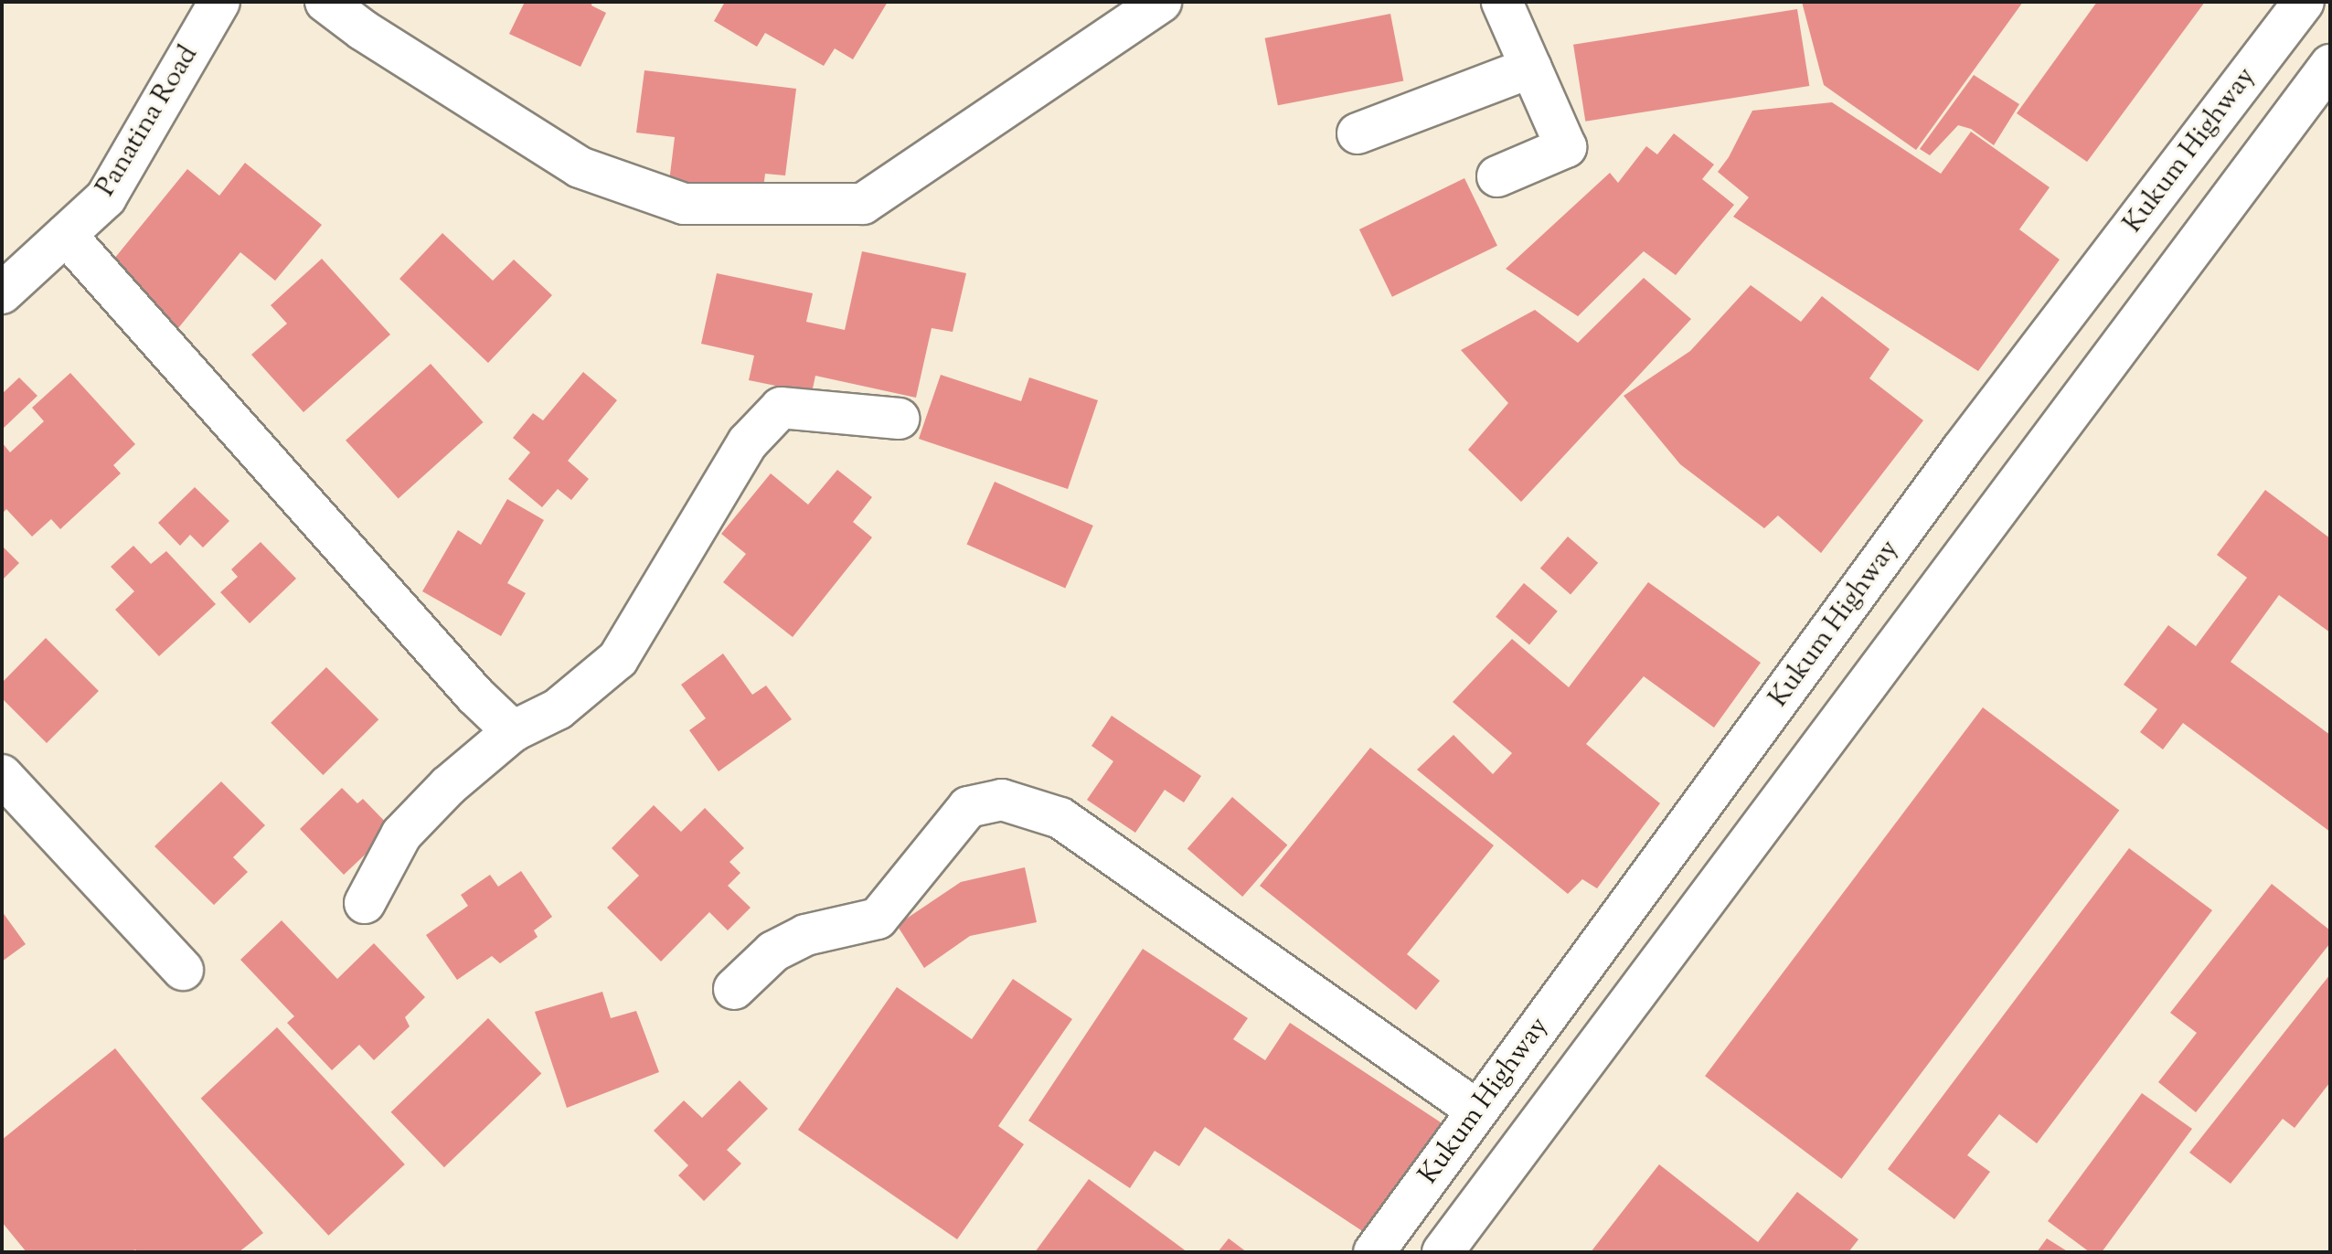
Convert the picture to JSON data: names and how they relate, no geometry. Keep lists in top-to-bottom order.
{
  "streets": {
    "street": ["Panatina Road", "Kukum Highway"]
  }
}
